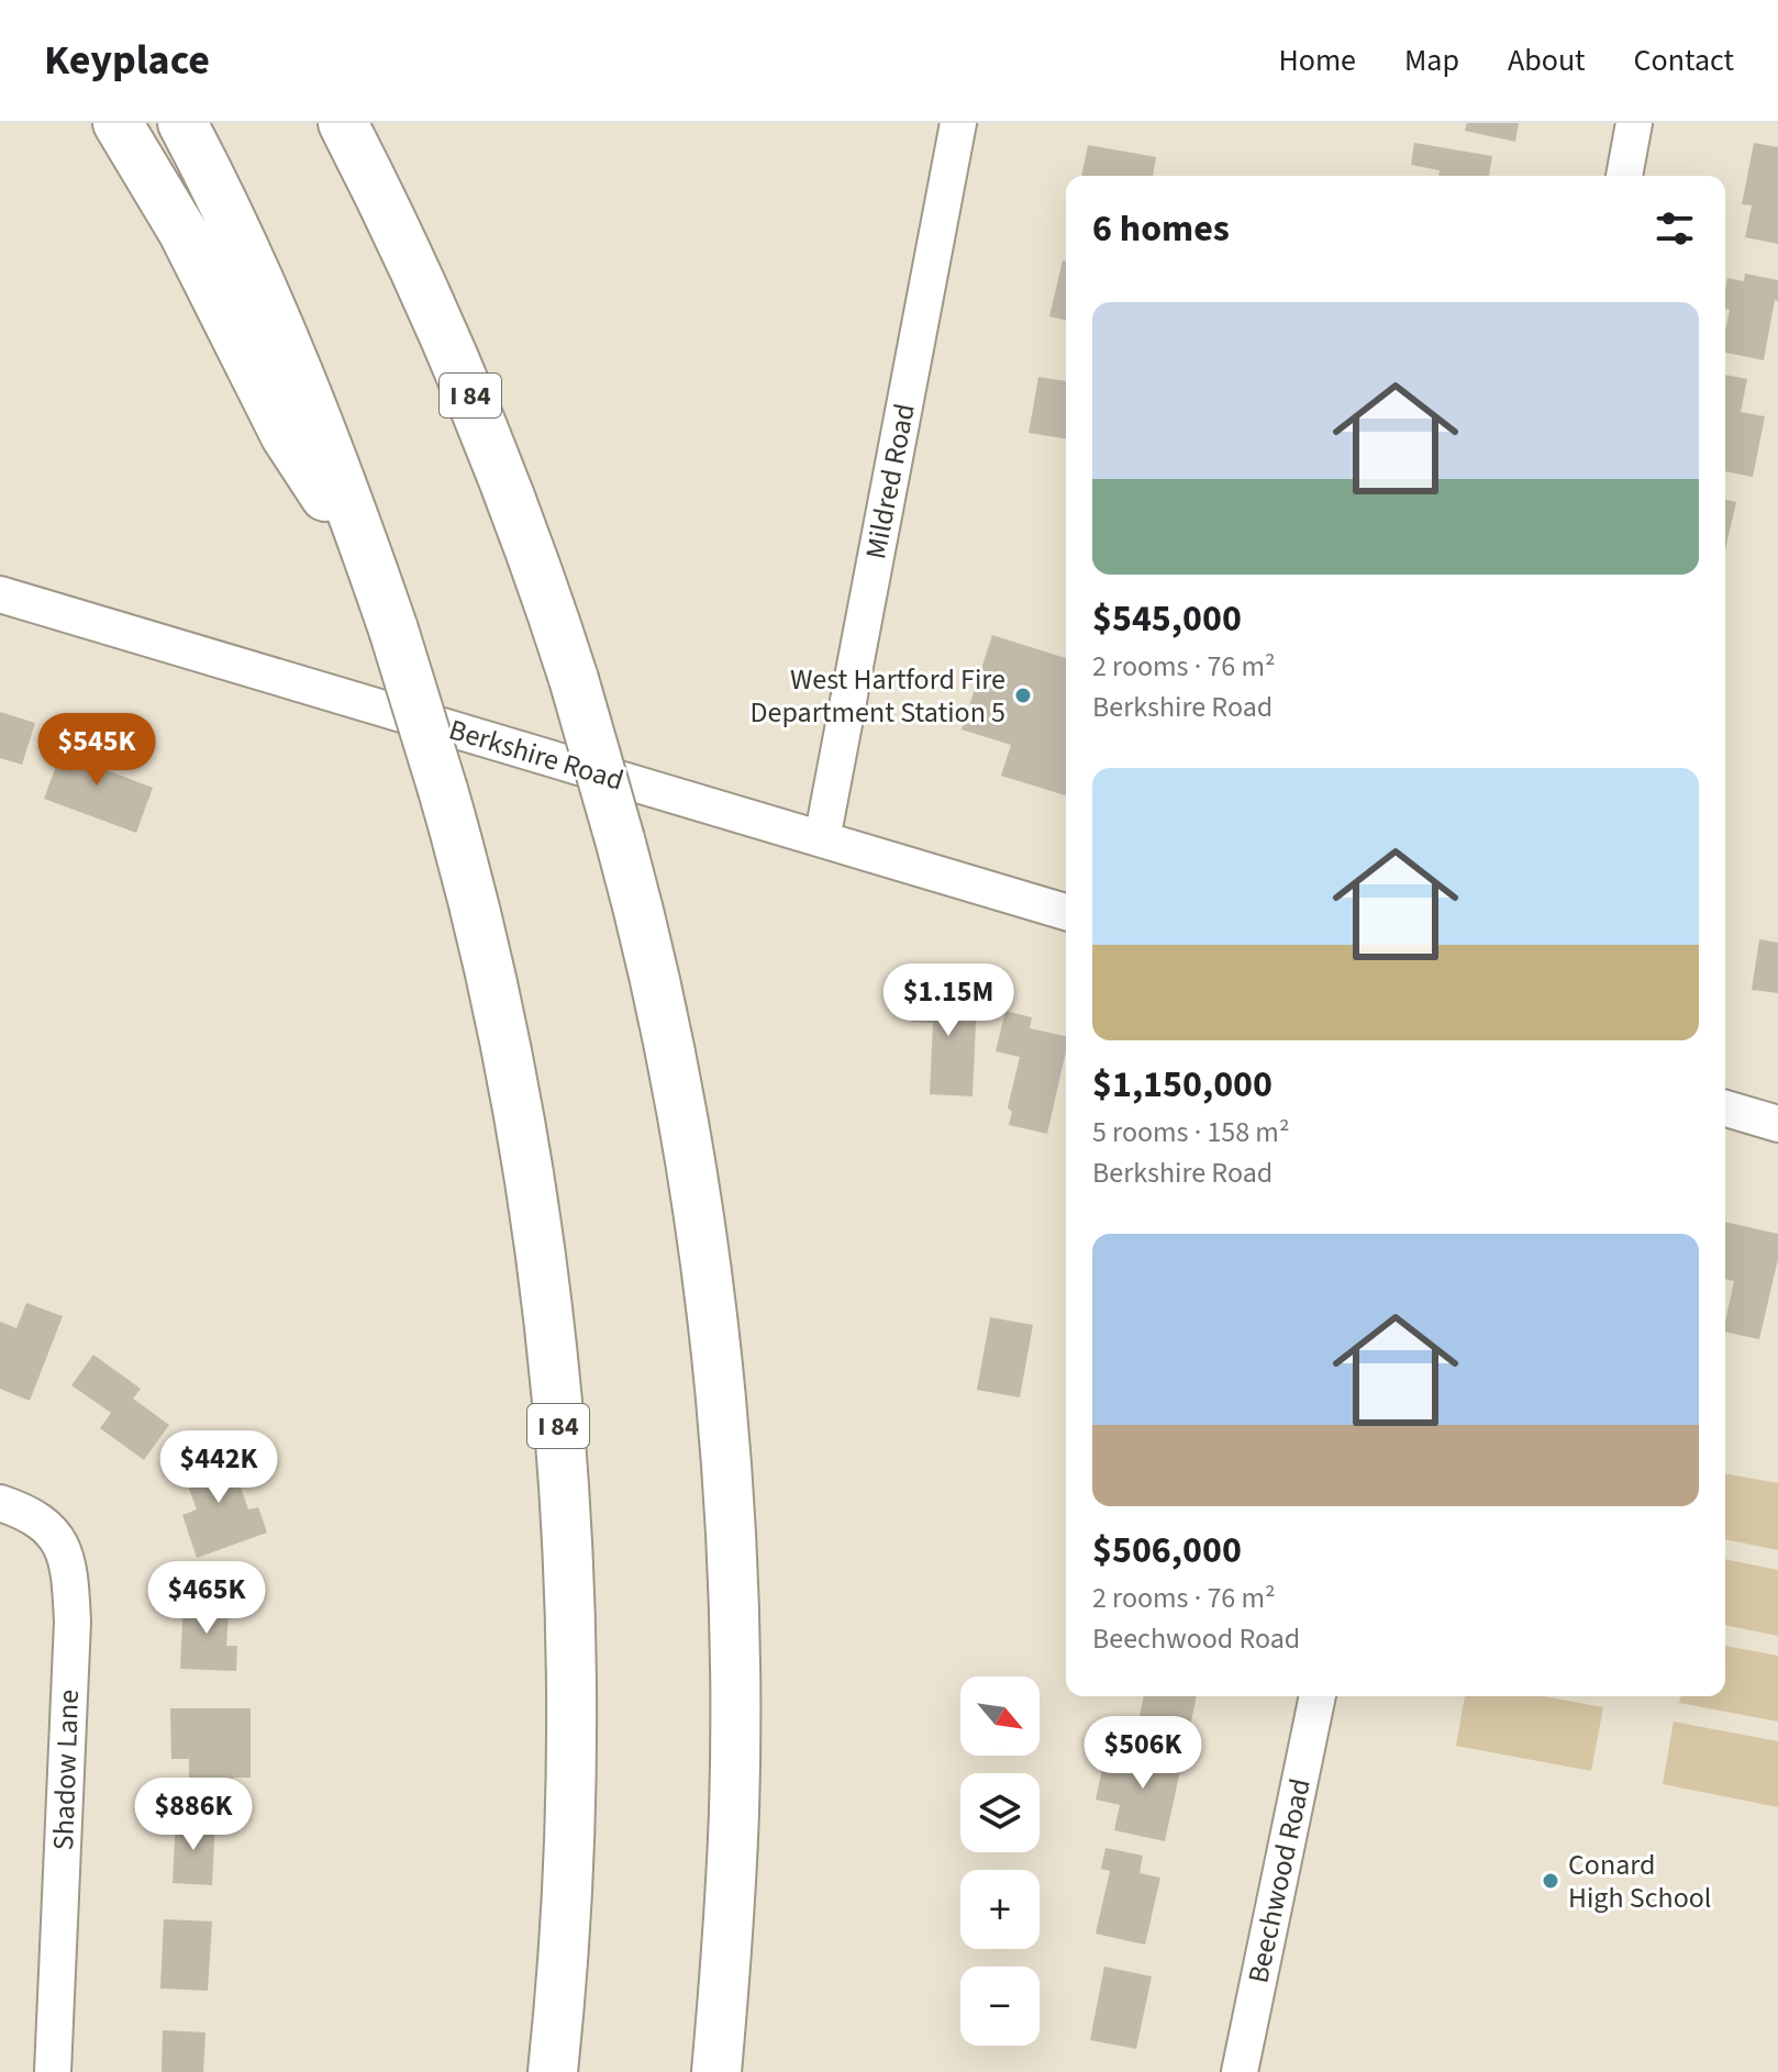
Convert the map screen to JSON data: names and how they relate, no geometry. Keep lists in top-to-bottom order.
{
  "streets": {
    "highway": ["I 84"],
    "street": [
      "Mildred Road",
      "Berkshire Road",
      "Shadow Lane",
      "Beechwood Road"
    ]
  },
  "crossings": [
    ["Mildred Road", "Berkshire Road"]
  ],
  "places": ["West Hartford Fire Department Station 5", "Conard High School"],
  "north": "bottom right",
  "page": {
    "header": "Keyplace",
    "nav": [
      "Home",
      "Map",
      "About",
      "Contact"
    ],
    "heading": "6 homes",
    "list": [
      {
        "name": "$545,000",
        "note": "2 rooms · 76 m² · Berkshire Road"
      },
      {
        "name": "$1,150,000",
        "note": "5 rooms · 158 m² · Berkshire Road"
      },
      {
        "name": "$506,000",
        "note": "2 rooms · 76 m² · Beechwood Road"
      }
    ],
    "price": [
      "$545K",
      "$1.15M",
      "$442K",
      "$465K",
      "$506K",
      "$886K"
    ],
    "map_buttons": ["+", "−"]
  }
}
